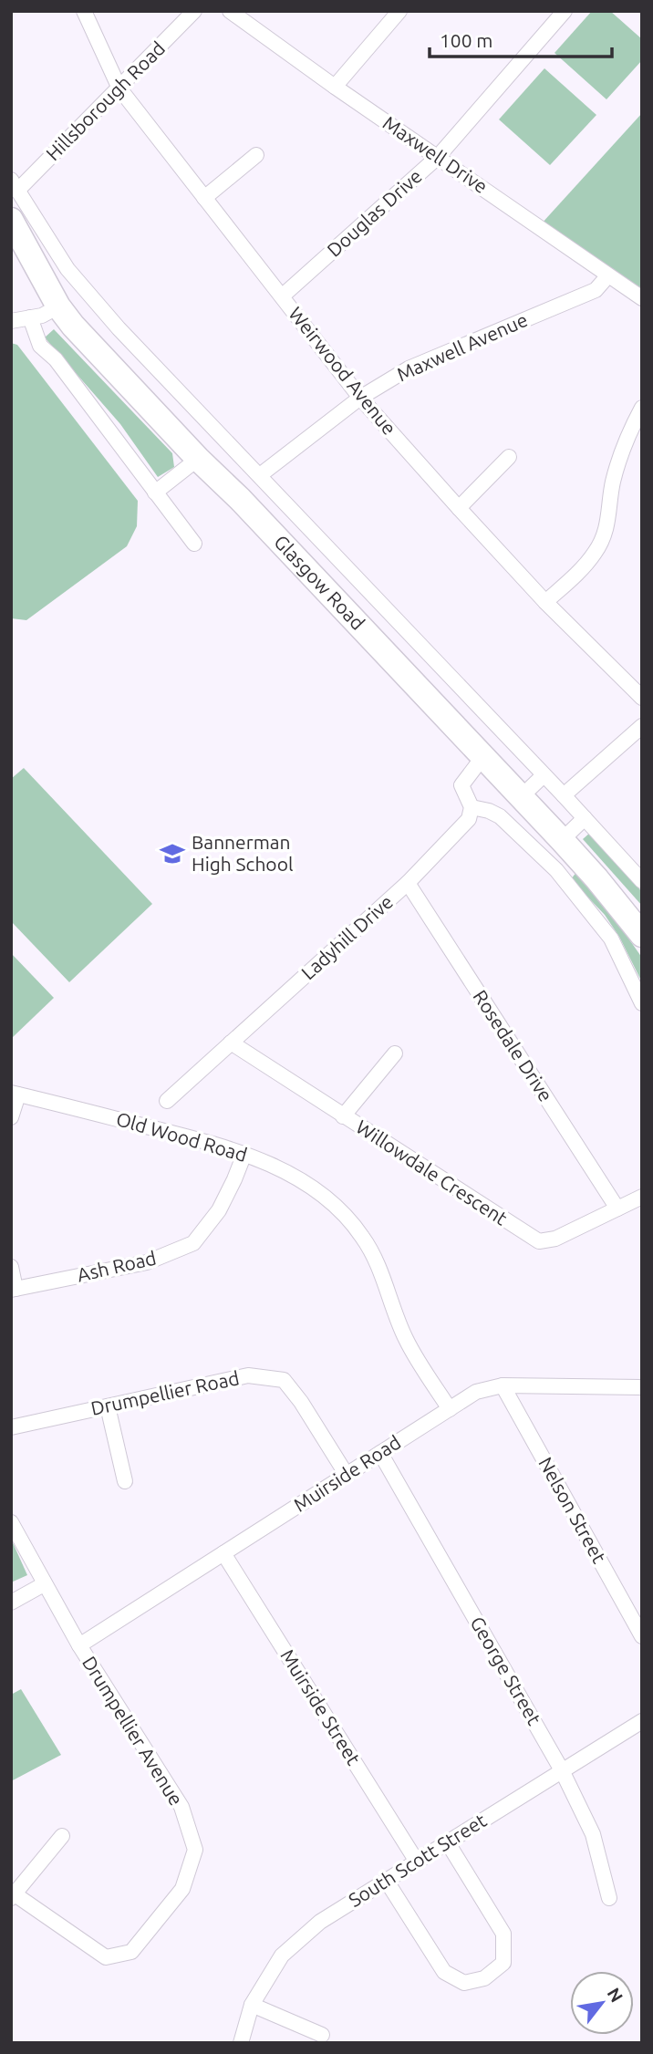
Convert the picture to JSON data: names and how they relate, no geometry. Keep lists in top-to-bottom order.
{
  "streets": {
    "main road": ["Glasgow Road"],
    "street": [
      "Hillsborough Road",
      "Maxwell Drive",
      "Douglas Drive",
      "Maxwell Avenue",
      "Weirwood Avenue",
      "Ladyhill Drive",
      "Rosedale Drive",
      "Old Wood Road",
      "Willowdale Crescent",
      "Ash Road",
      "Drumpellier Road",
      "Muirside Road",
      "Nelson Street",
      "George Street",
      "Muirside Street",
      "Drumpellier Avenue",
      "South Scott Street"
    ]
  },
  "crossings": [
    ["Hillsborough Road", "Weirwood Avenue"],
    ["Hillsborough Road", "Glasgow Road"],
    ["Maxwell Drive", "Douglas Drive"],
    ["Maxwell Drive", "Maxwell Avenue"],
    ["Douglas Drive", "Weirwood Avenue"],
    ["Maxwell Avenue", "Weirwood Avenue"],
    ["Maxwell Avenue", "Glasgow Road"],
    ["Ladyhill Drive", "Rosedale Drive"],
    ["Ladyhill Drive", "Willowdale Crescent"],
    ["Rosedale Drive", "Willowdale Crescent"],
    ["Old Wood Road", "Ash Road"],
    ["Old Wood Road", "Muirside Road"],
    ["Drumpellier Road", "Muirside Road"],
    ["Muirside Road", "Nelson Street"],
    ["Muirside Road", "George Street"],
    ["Muirside Road", "Muirside Street"],
    ["Muirside Road", "Drumpellier Avenue"],
    ["George Street", "South Scott Street"],
    ["Muirside Street", "South Scott Street"]
  ],
  "places": {
    "school or university": ["Bannerman High School"]
  },
  "scale_bar": "100 m",
  "north": "top right"
}
